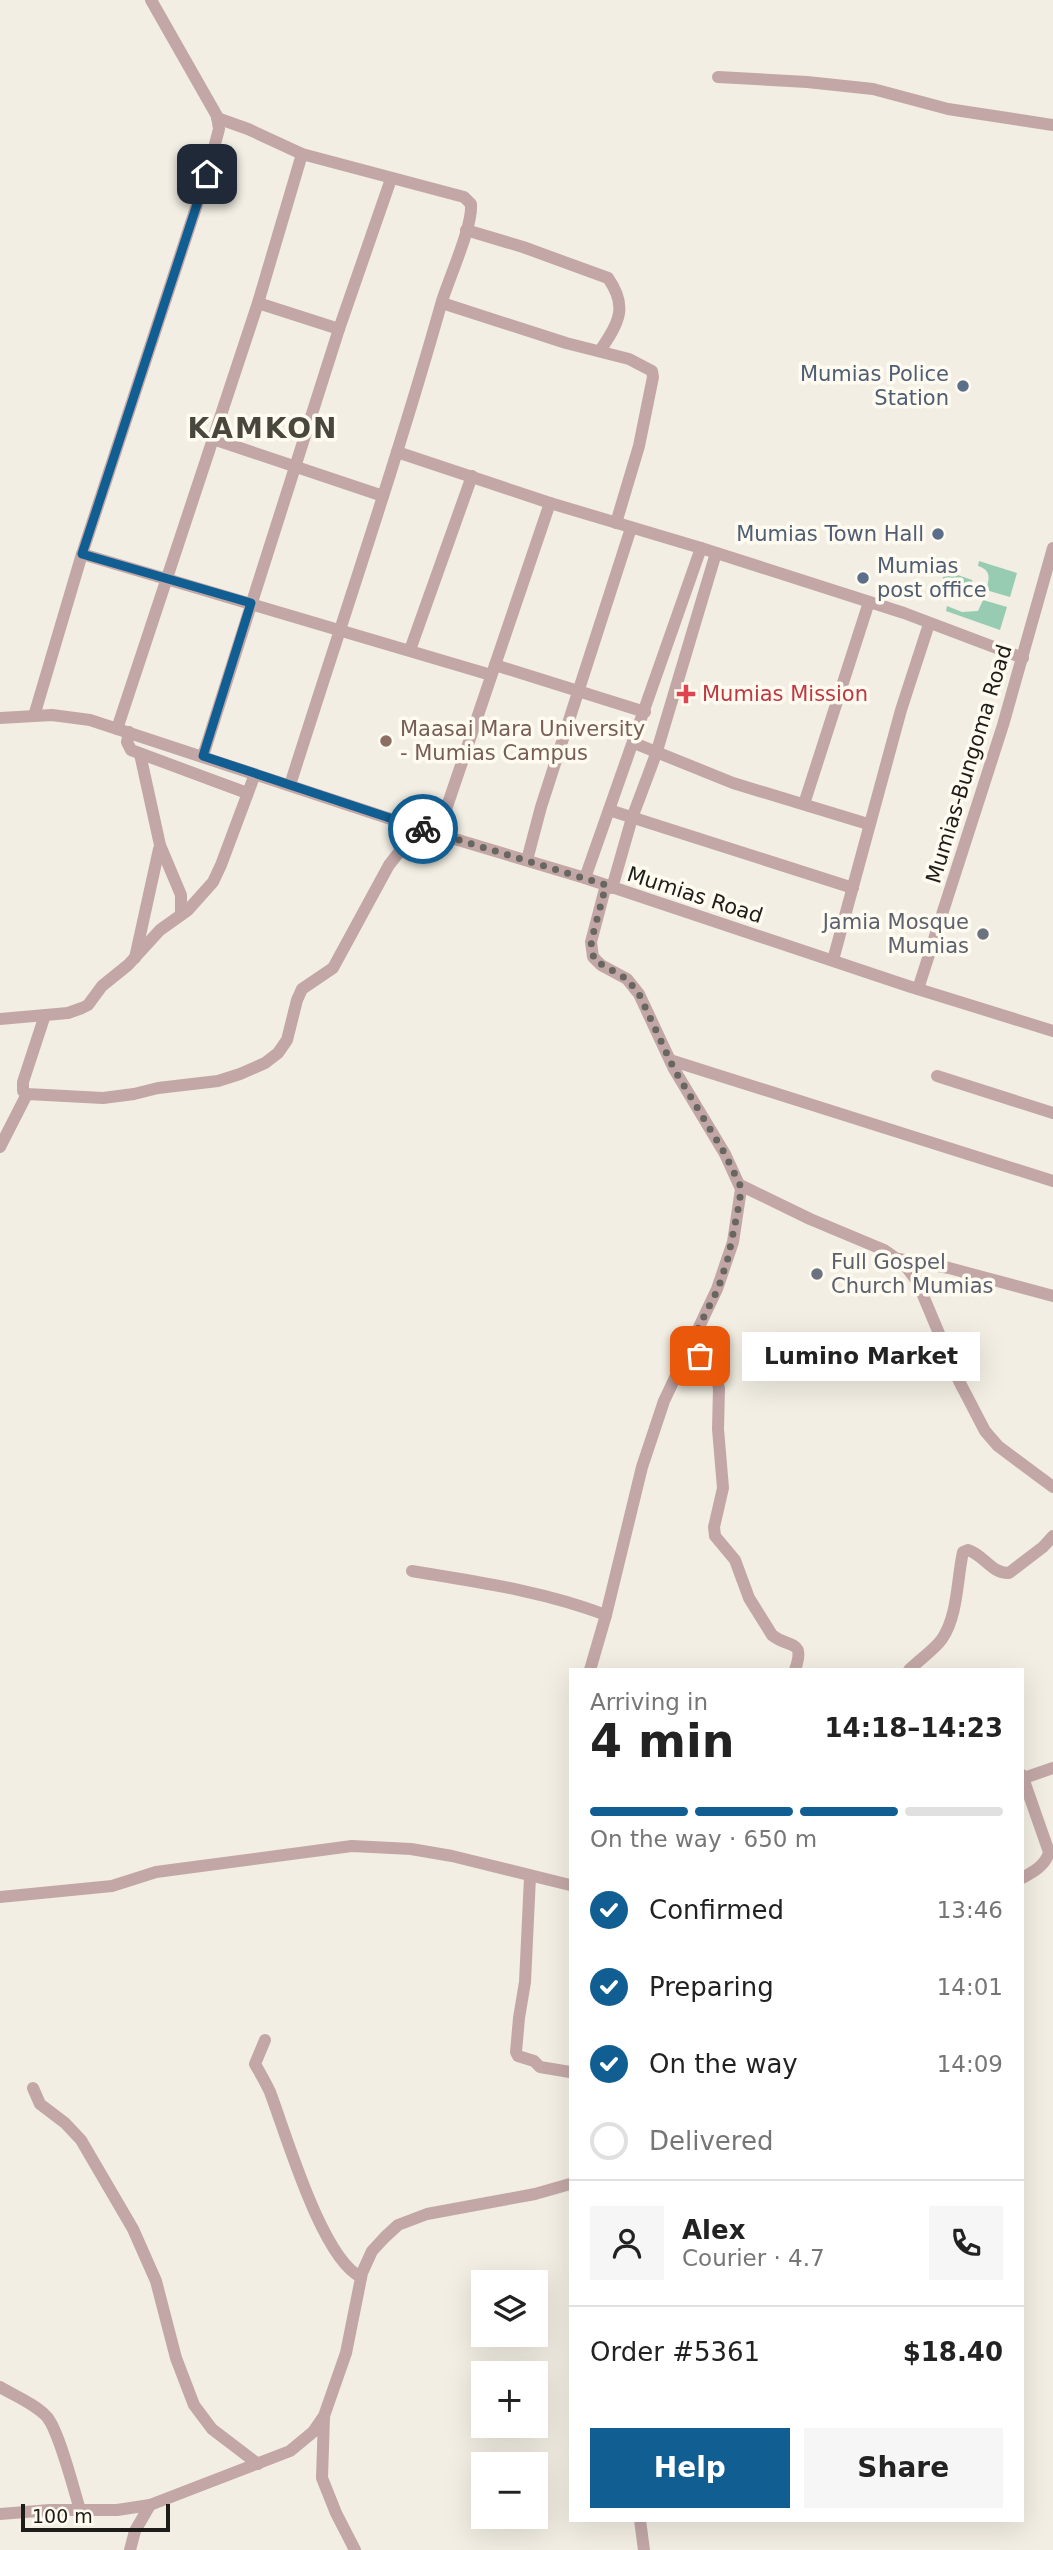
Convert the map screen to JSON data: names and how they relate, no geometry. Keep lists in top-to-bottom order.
{
  "streets": {
    "street": ["Mumias-Bungoma Road", "Mumias Road"]
  },
  "crossings": [
    ["Mumias-Bungoma Road", "Mumias Road"]
  ],
  "districts": ["KAMKON"],
  "places": {
    "other": [
      "Mumias Police Station",
      "Mumias Town Hall",
      "Mumias post office",
      "Maasai Mara University - Mumias Campus",
      "Jamia Mosque Mumias",
      "Full Gospel Church Mumias",
      "Lumino Market"
    ],
    "health": ["Mumias Mission"]
  },
  "scale_bar": "100 m",
  "page": {
    "bubble": "Lumino Market",
    "heading": ["4 min", "Arriving in", "14:18–14:23"],
    "panel": [
      "Alex",
      "Courier · 4.7",
      "Order #5361",
      "$18.40"
    ],
    "bar": "On the way · 650 m",
    "list": [
      ["Confirmed", "13:46"],
      ["Preparing", "14:01"],
      ["On the way", "14:09"],
      "Delivered"
    ],
    "map_buttons": ["+", "−"],
    "buttons": ["Help", "Share"],
    "scale": "100 m"
  }
}
